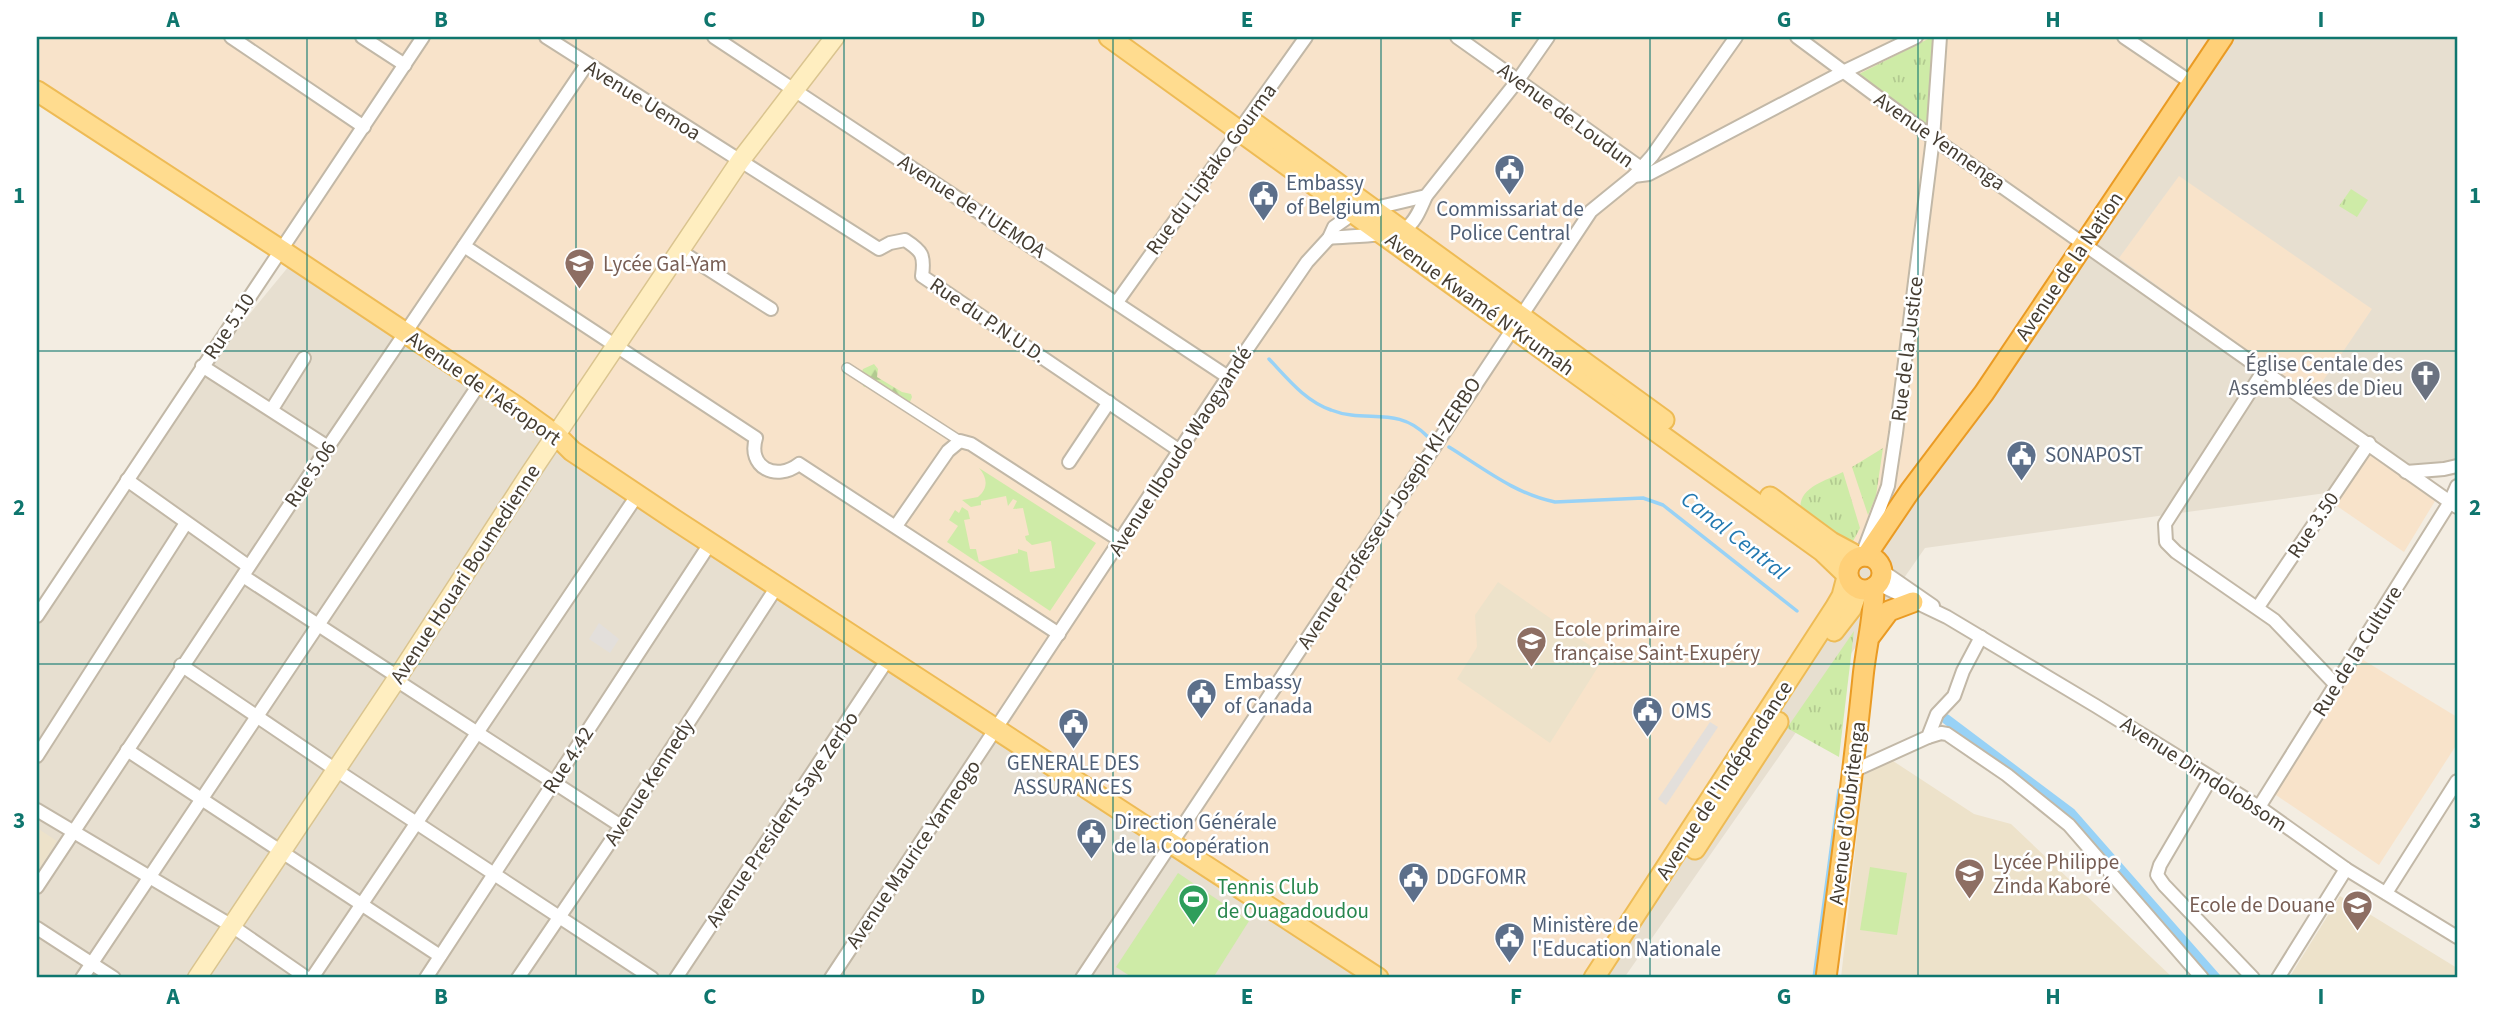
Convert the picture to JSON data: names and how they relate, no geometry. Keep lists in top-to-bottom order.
{
  "streets": {
    "highway": ["Avenue de la Nation", "Avenue d'Oubritenga"],
    "main road": [
      "Avenue Kwamé N'Krumah",
      "Avenue de l'Aéroport",
      "Avenue Houari Boumedienne",
      "Avenue de l'Indépendance"
    ],
    "street": [
      "Avenue Uemoa",
      "Avenue de Loudun",
      "Avenue Yennenga",
      "Rue du Liptako Gourma",
      "Avenue de l'UEMOA",
      "Rue du P.N.U.D.",
      "Rue 5.10",
      "Rue de la Justice",
      "Avenue Ilboudo Waogyandé",
      "Rue 5.06",
      "Avenue Professeur Joseph KI-ZERBO",
      "Rue 3.50",
      "Rue de la Culture",
      "Rue 4.42",
      "Avenue Dimdolobsom",
      "Avenue Kennedy",
      "Avenue President Saye Zerbo",
      "Avenue Maurice Yameogo"
    ]
  },
  "crossings": [
    ["Avenue Uemoa", "Rue du P.N.U.D."],
    ["Avenue Uemoa", "Rue 5.06"],
    ["Avenue Uemoa", "Avenue Houari Boumedienne"],
    ["Avenue de Loudun", "Avenue Professeur Joseph KI-ZERBO"],
    ["Avenue Yennenga", "Avenue de la Nation"],
    ["Avenue Yennenga", "Rue de la Justice"],
    ["Avenue Yennenga", "Rue 3.50"],
    ["Avenue Yennenga", "Rue de la Culture"],
    ["Rue du Liptako Gourma", "Avenue de l'UEMOA"],
    ["Rue du Liptako Gourma", "Avenue Kwamé N'Krumah"],
    ["Avenue de l'UEMOA", "Avenue Ilboudo Waogyandé"],
    ["Avenue de l'UEMOA", "Avenue Houari Boumedienne"],
    ["Avenue de la Nation", "Avenue Kwamé N'Krumah"],
    ["Avenue de la Nation", "Rue de la Justice"],
    ["Avenue de la Nation", "Avenue Dimdolobsom"],
    ["Avenue de la Nation", "Avenue de l'Indépendance"],
    ["Avenue de la Nation", "Avenue d'Oubritenga"],
    ["Avenue Kwamé N'Krumah", "Rue de la Justice"],
    ["Avenue Kwamé N'Krumah", "Avenue Ilboudo Waogyandé"],
    ["Avenue Kwamé N'Krumah", "Avenue Professeur Joseph KI-ZERBO"],
    ["Avenue Kwamé N'Krumah", "Avenue Dimdolobsom"],
    ["Avenue Kwamé N'Krumah", "Avenue de l'Indépendance"],
    ["Avenue Kwamé N'Krumah", "Avenue d'Oubritenga"],
    ["Rue du P.N.U.D.", "Avenue Ilboudo Waogyandé"],
    ["Rue du P.N.U.D.", "Avenue Houari Boumedienne"],
    ["Rue 5.10", "Avenue de l'Aéroport"],
    ["Rue de la Justice", "Avenue Dimdolobsom"],
    ["Rue de la Justice", "Avenue de l'Indépendance"],
    ["Rue de la Justice", "Avenue d'Oubritenga"],
    ["Avenue de l'Aéroport", "Avenue Ilboudo Waogyandé"],
    ["Avenue de l'Aéroport", "Rue 5.06"],
    ["Avenue de l'Aéroport", "Avenue Professeur Joseph KI-ZERBO"],
    ["Avenue de l'Aéroport", "Avenue Houari Boumedienne"],
    ["Avenue de l'Aéroport", "Rue 4.42"],
    ["Avenue de l'Aéroport", "Avenue Kennedy"],
    ["Avenue de l'Aéroport", "Avenue President Saye Zerbo"],
    ["Avenue de l'Aéroport", "Avenue Maurice Yameogo"],
    ["Avenue Ilboudo Waogyandé", "Avenue Maurice Yameogo"],
    ["Rue de la Culture", "Avenue Dimdolobsom"],
    ["Avenue Dimdolobsom", "Avenue de l'Indépendance"],
    ["Avenue Dimdolobsom", "Avenue d'Oubritenga"],
    ["Avenue de l'Indépendance", "Avenue d'Oubritenga"]
  ],
  "water": ["Canal Central"],
  "places": {
    "public building": [
      "Commissariat de Police Central",
      "Embassy of Belgium",
      "SONAPOST",
      "Embassy of Canada",
      "OMS",
      "GENERALE DES ASSURANCES",
      "Direction Générale de la Coopération",
      "DDGFOMR",
      "Ministère de l'Education Nationale"
    ],
    "school or university": [
      "Lycée Gal-Yam",
      "Ecole primaire française Saint-Exupéry",
      "Lycée Philippe Zinda Kaboré",
      "Ecole de Douane"
    ],
    "church": ["Église Centale des Assemblées de Dieu"],
    "sports": ["Tennis Club de Ouagadoudou"]
  },
  "grid": {
    "columns": [
      "A",
      "B",
      "C",
      "D",
      "E",
      "F",
      "G",
      "H",
      "I"
    ],
    "rows": ["1", "2", "3"]
  }
}
